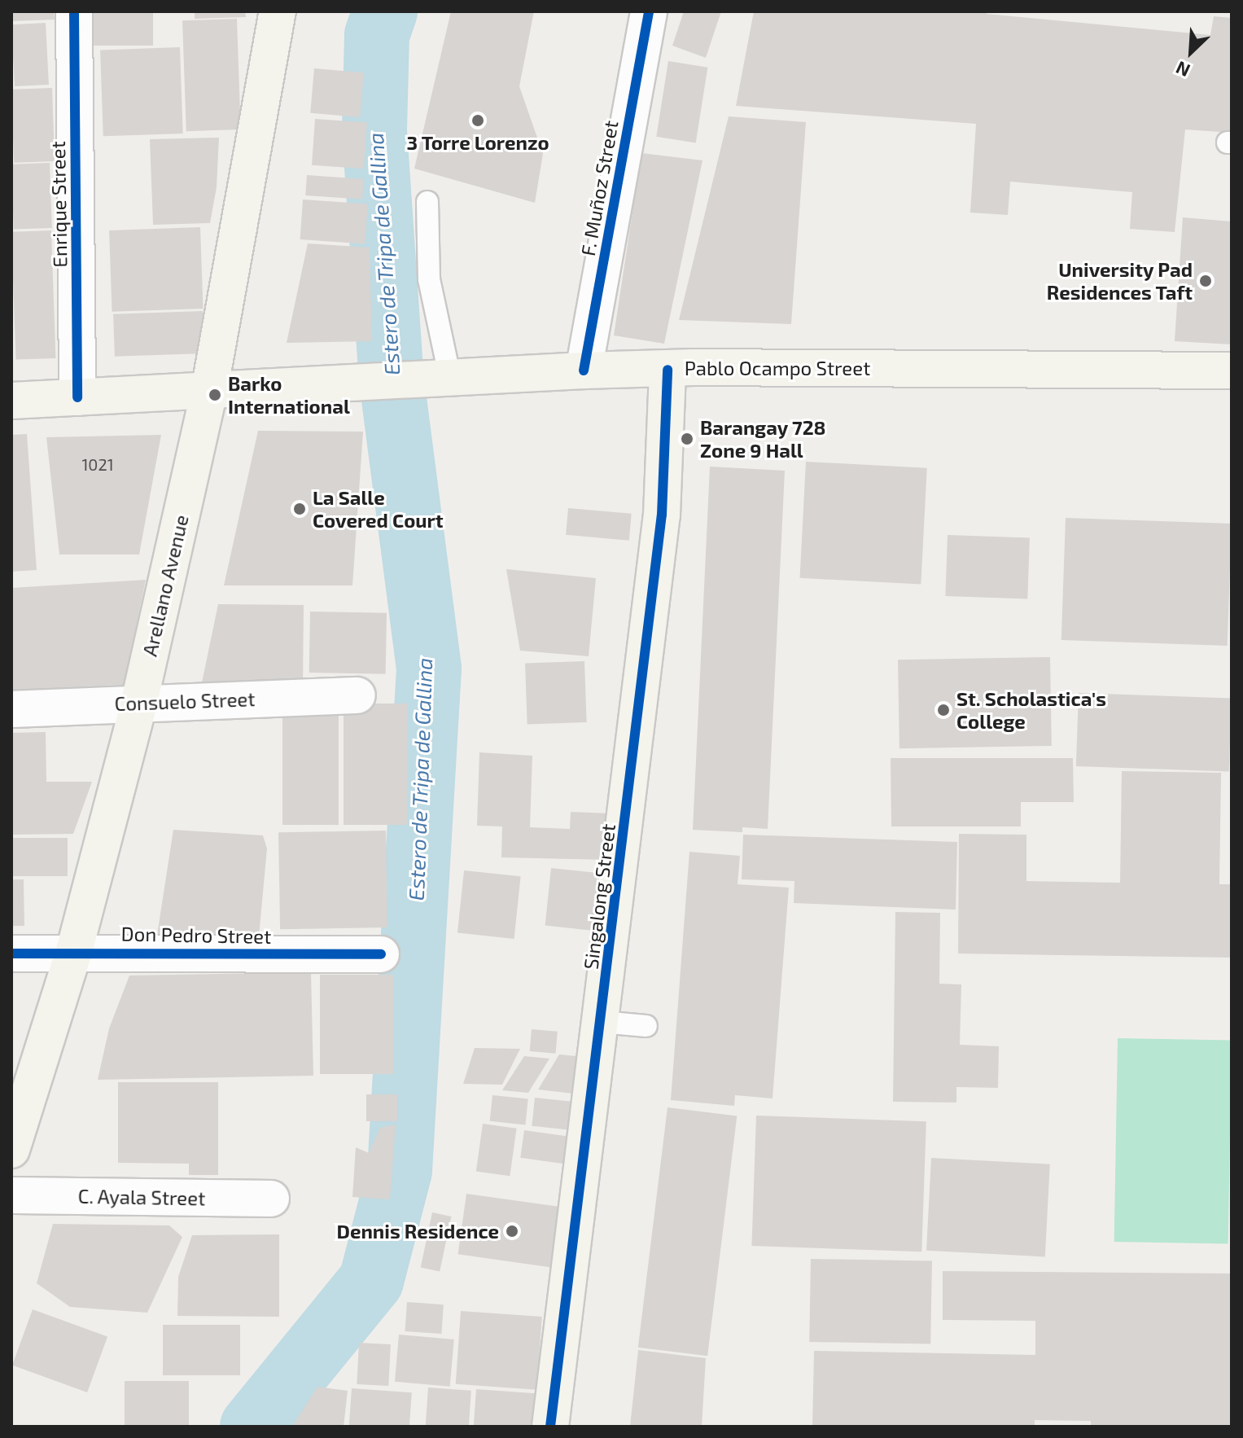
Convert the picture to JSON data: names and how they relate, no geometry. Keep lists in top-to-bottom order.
{
  "streets": {
    "main road": ["Pablo Ocampo Street", "Arellano Avenue", "Singalong Street"],
    "street": [
      "F. Muñoz Street",
      "Enrique Street",
      "Consuelo Street",
      "Don Pedro Street",
      "C. Ayala Street"
    ]
  },
  "crossings": [
    ["F. Muñoz Street", "Pablo Ocampo Street"],
    ["Enrique Street", "Pablo Ocampo Street"],
    ["Pablo Ocampo Street", "Arellano Avenue"],
    ["Pablo Ocampo Street", "Singalong Street"],
    ["Arellano Avenue", "Consuelo Street"],
    ["Arellano Avenue", "Don Pedro Street"]
  ],
  "water": ["Estero de Tripa de Gallina"],
  "places": [
    "3 Torre Lorenzo",
    "University Pad Residences Taft",
    "Barko International",
    "Barangay 728 Zone 9 Hall",
    "La Salle Covered Court",
    "St. Scholastica's College",
    "Dennis Residence"
  ],
  "house_numbers": ["1021"],
  "north": "bottom left"
}
